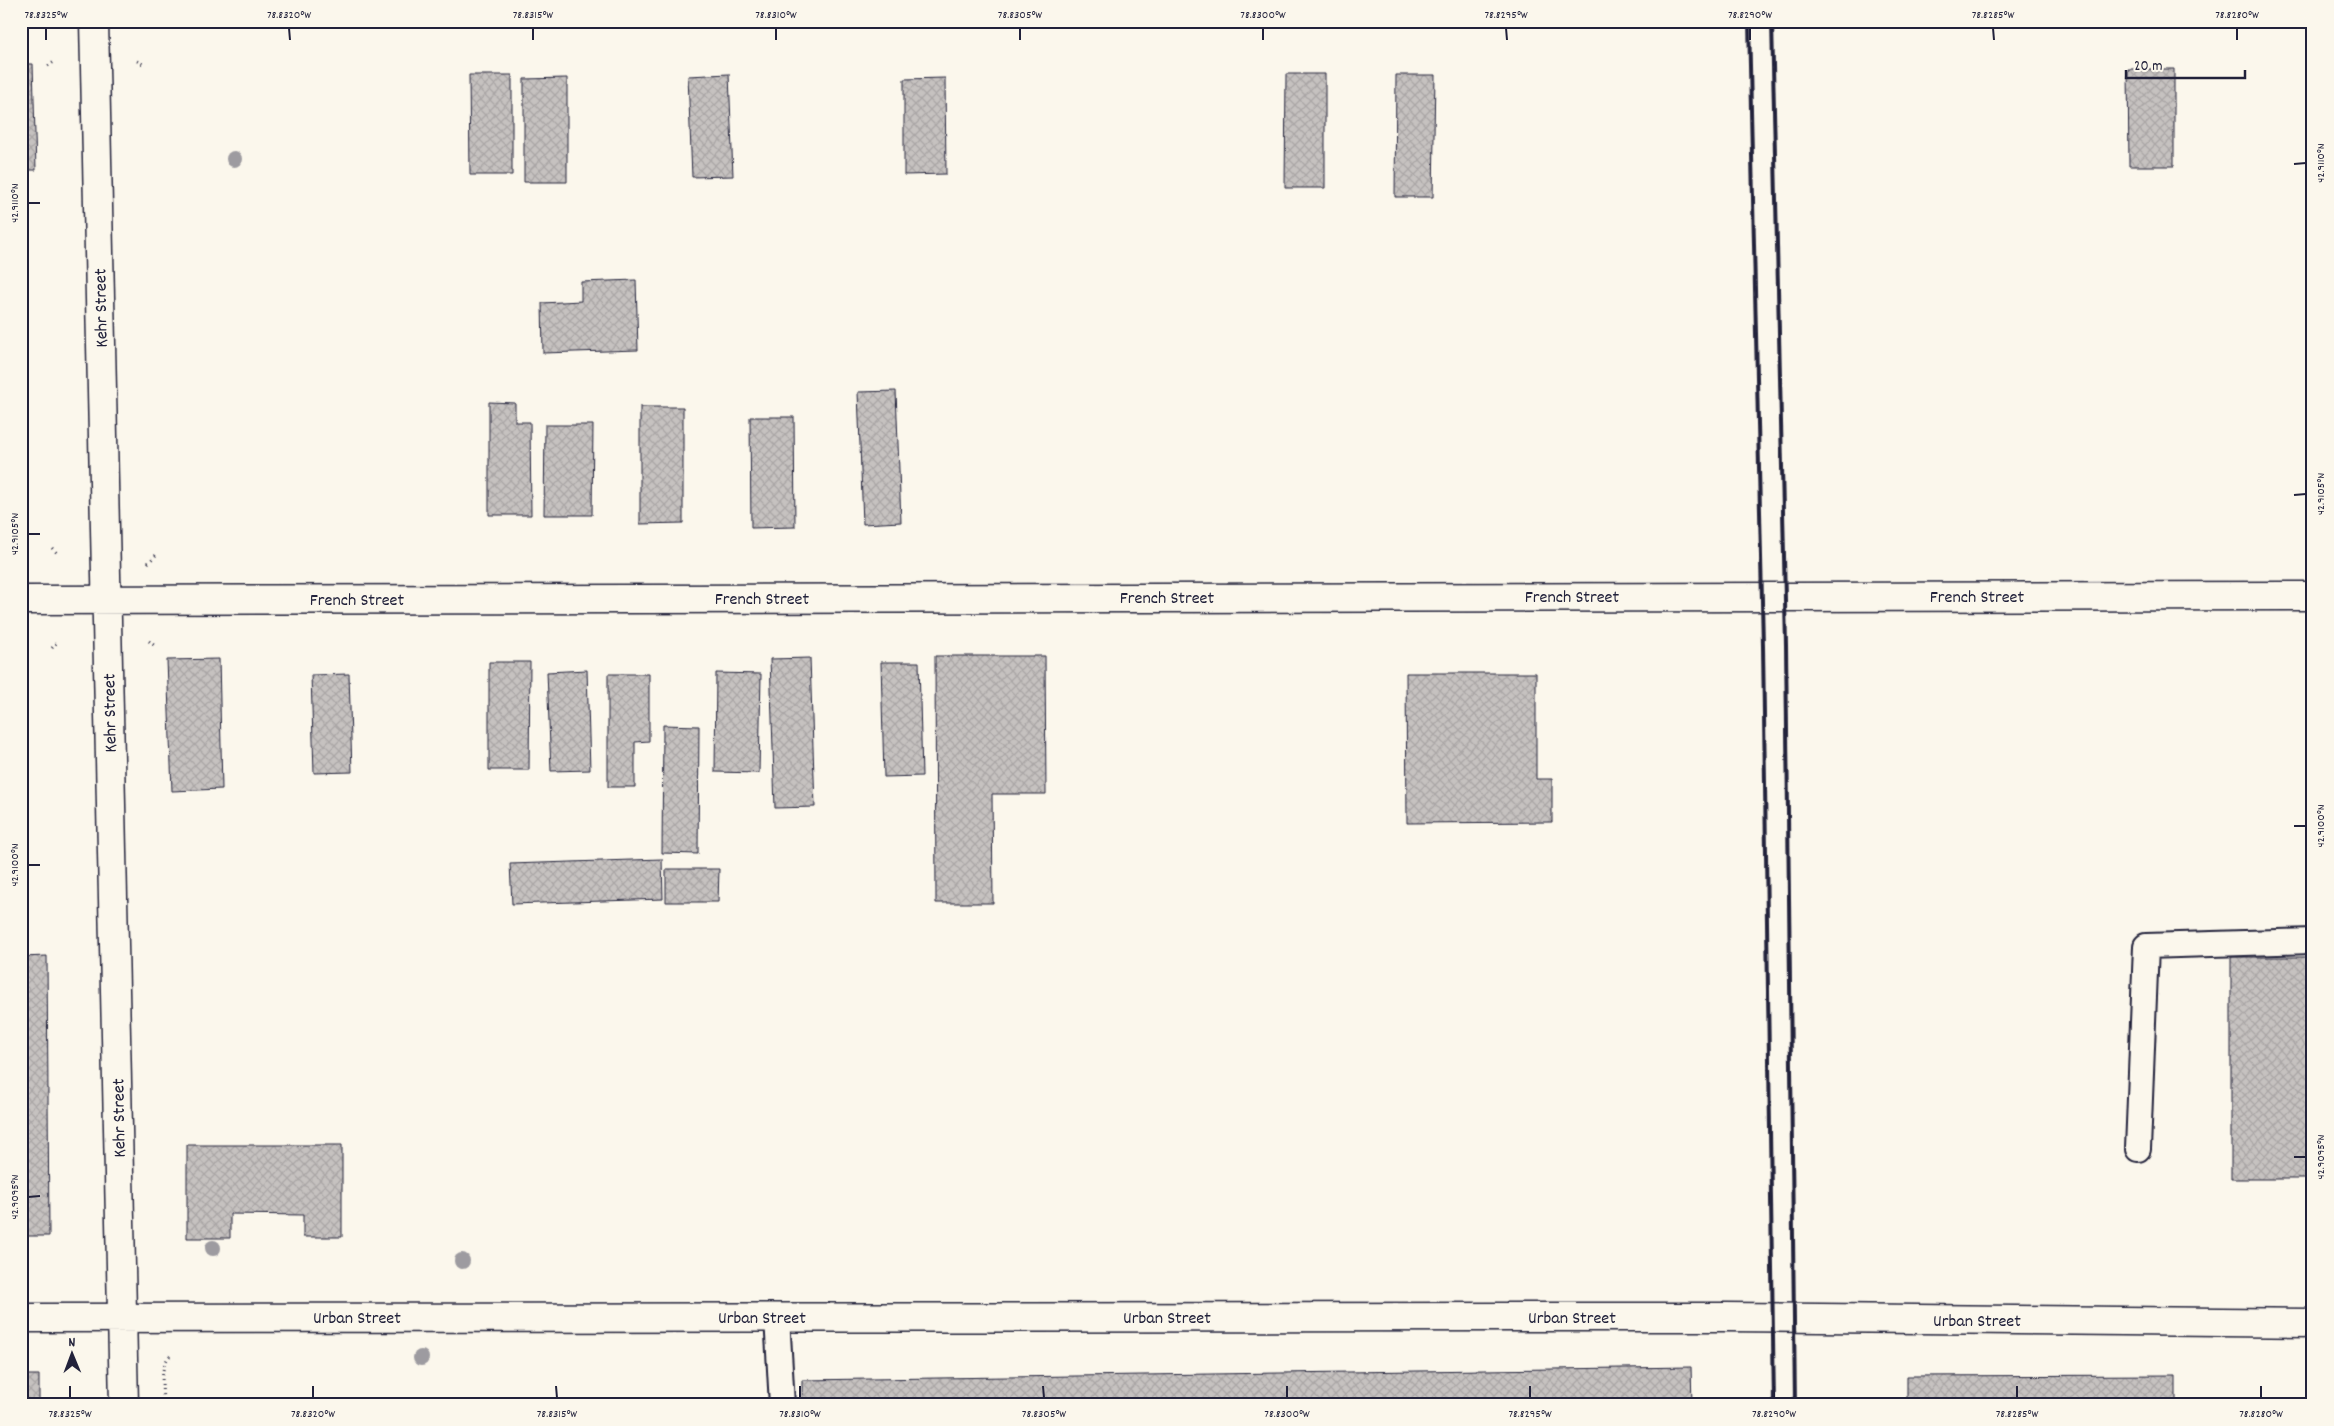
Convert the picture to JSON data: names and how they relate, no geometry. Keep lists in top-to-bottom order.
{
  "streets": {
    "street": ["Kehr Street", "French Street", "Urban Street"]
  },
  "crossings": [
    ["Kehr Street", "French Street"],
    ["Kehr Street", "Urban Street"]
  ],
  "scale_bar": "20 m",
  "north": "top",
  "coordinates": [
    "78.8325°W",
    "78.8320°W",
    "78.8315°W",
    "78.8310°W",
    "78.8305°W",
    "78.8300°W",
    "78.8295°W",
    "78.8290°W",
    "78.8285°W",
    "78.8280°W",
    "42.9110°N",
    "42.9105°N",
    "42.9100°N",
    "42.9095°N"
  ]
}
